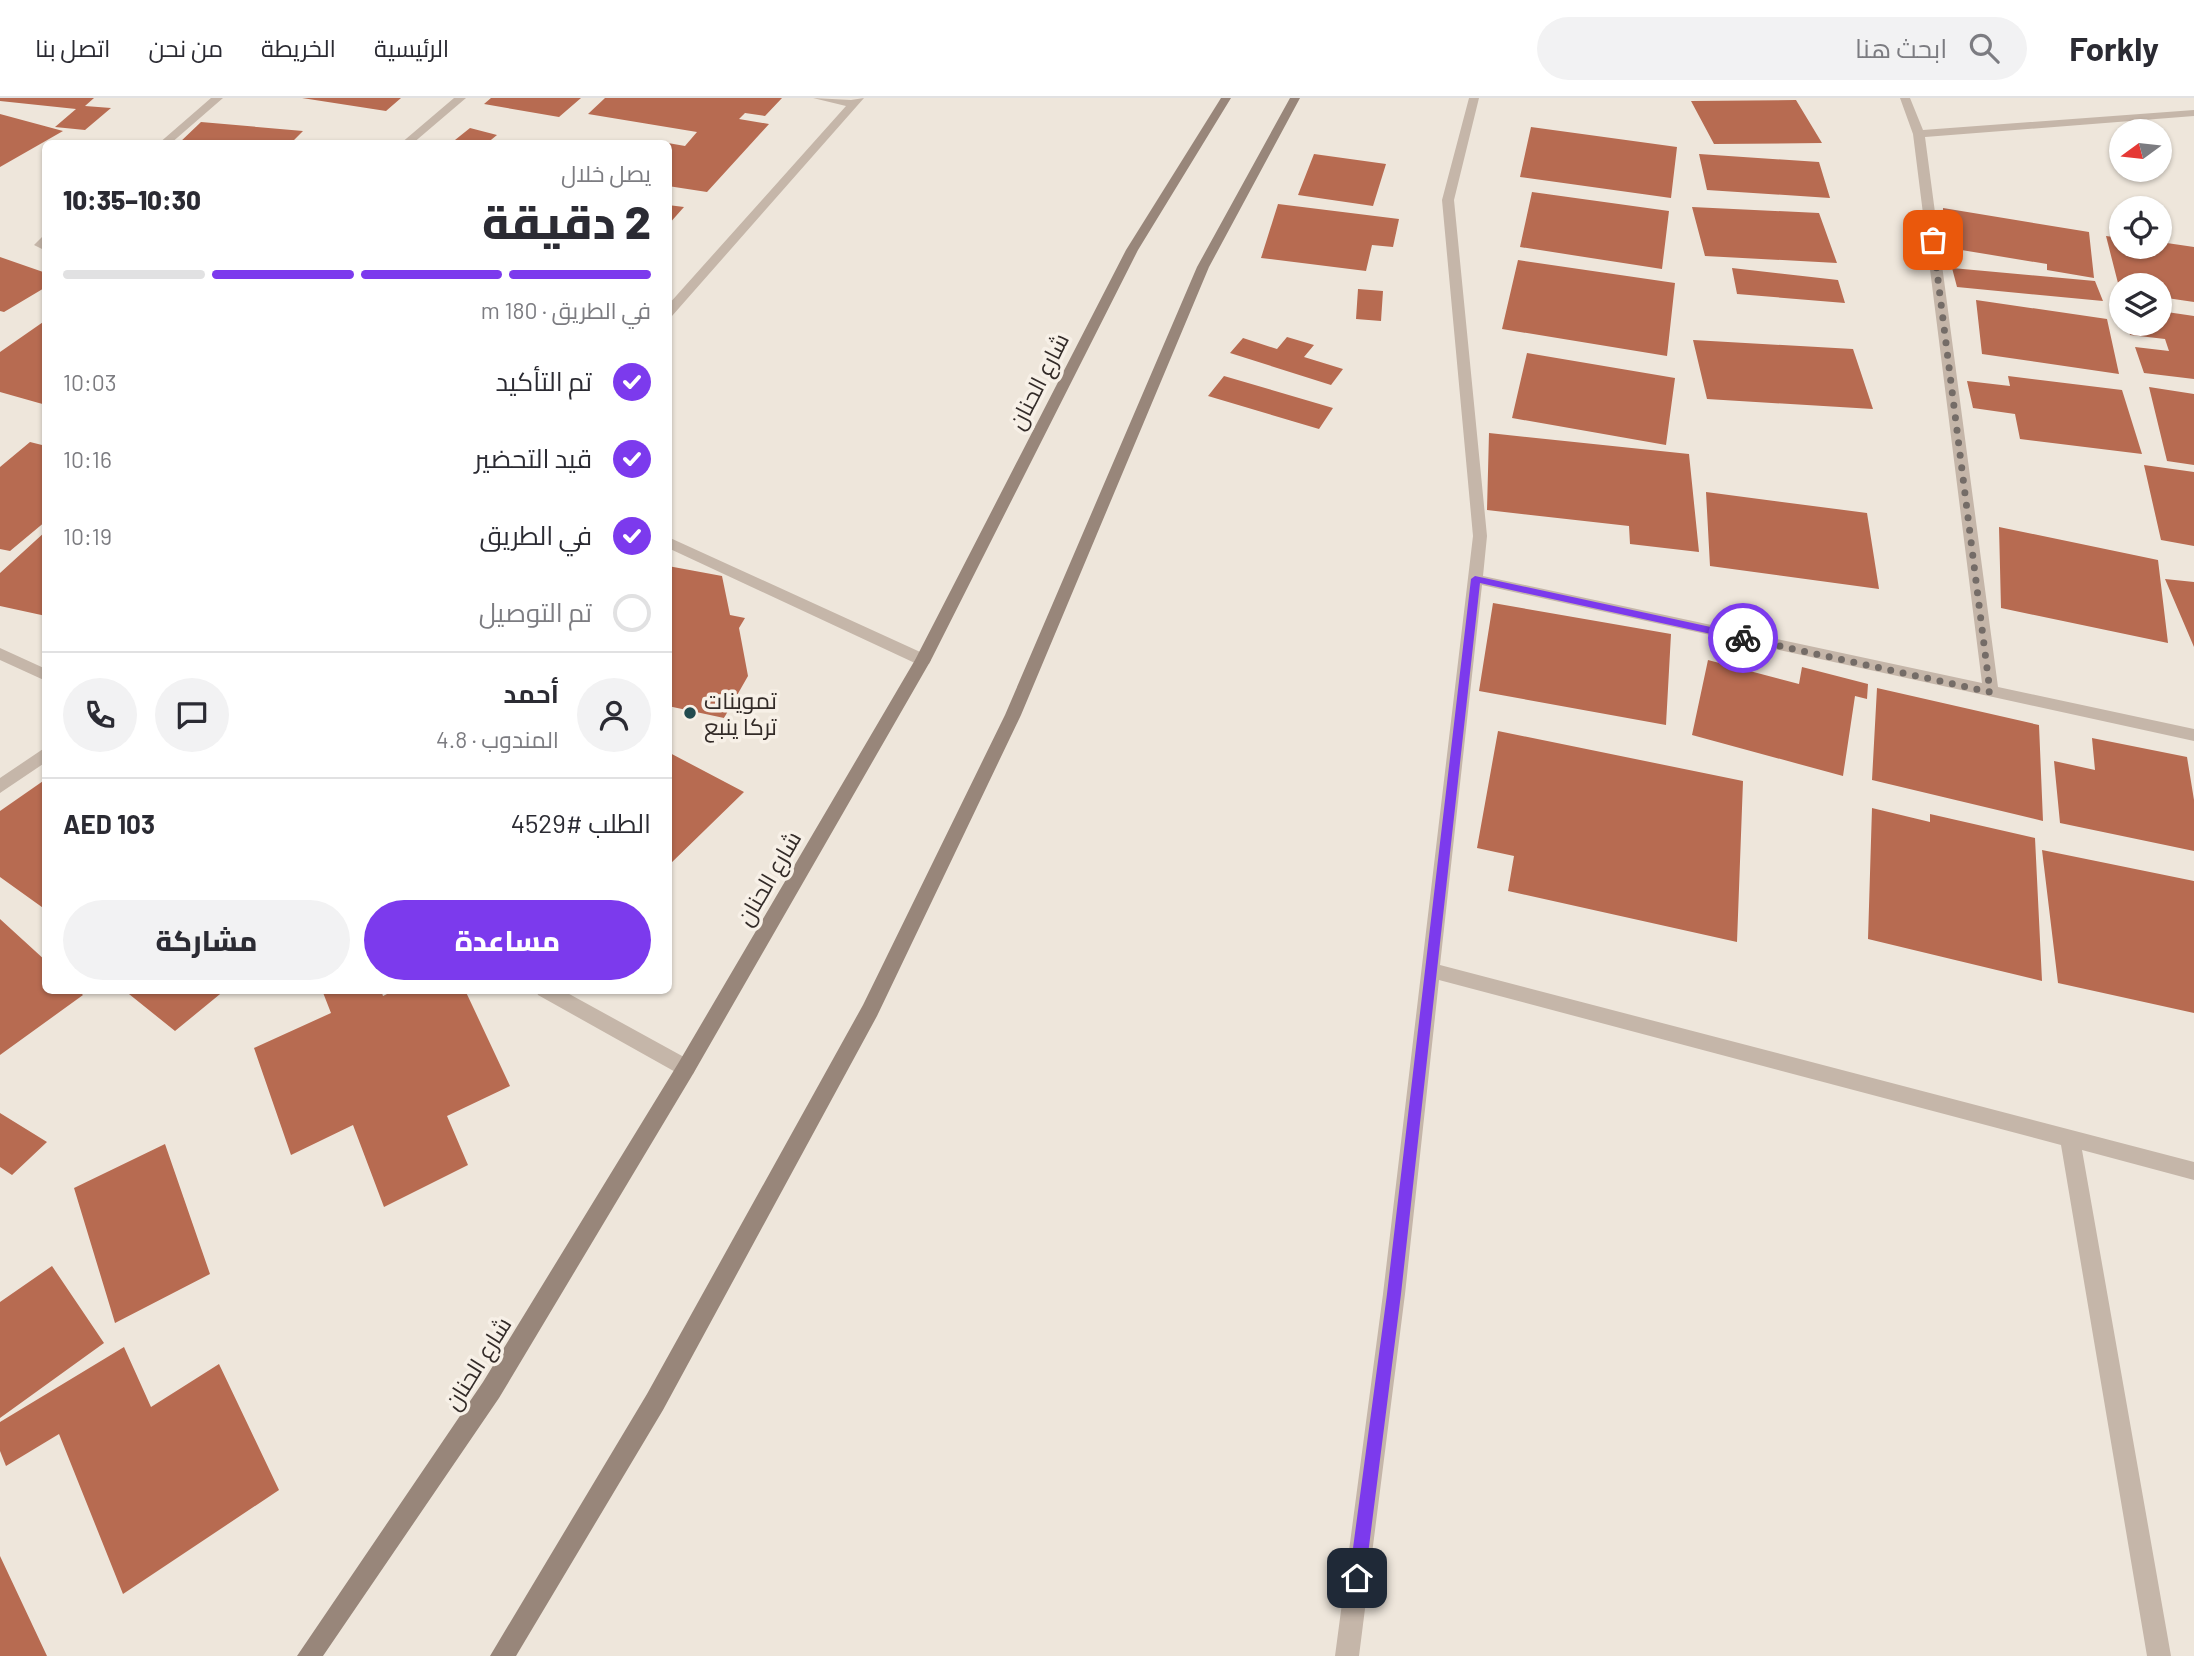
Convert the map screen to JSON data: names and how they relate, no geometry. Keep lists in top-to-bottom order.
{
  "streets": {
    "main road": ["شارع الحنان"]
  },
  "places": ["تموينات تركا ينبع"],
  "north": "left",
  "page": {
    "header": "Forkly",
    "search": "ابحث هنا",
    "nav": [
      "الرئيسية",
      "الخريطة",
      "من نحن",
      "اتصل بنا"
    ],
    "heading": ["2 دقيقة", "يصل خلال", "10:30–10:35"],
    "panel": [
      "أحمد",
      "المندوب · 4.8",
      "الطلب #4529",
      "AED 103"
    ],
    "bar": "في الطريق · 180 m",
    "list": [
      ["تم التأكيد", "10:03"],
      ["قيد التحضير", "10:16"],
      ["في الطريق", "10:19"],
      "تم التوصيل"
    ],
    "buttons": ["مساعدة", "مشاركة"]
  }
}
